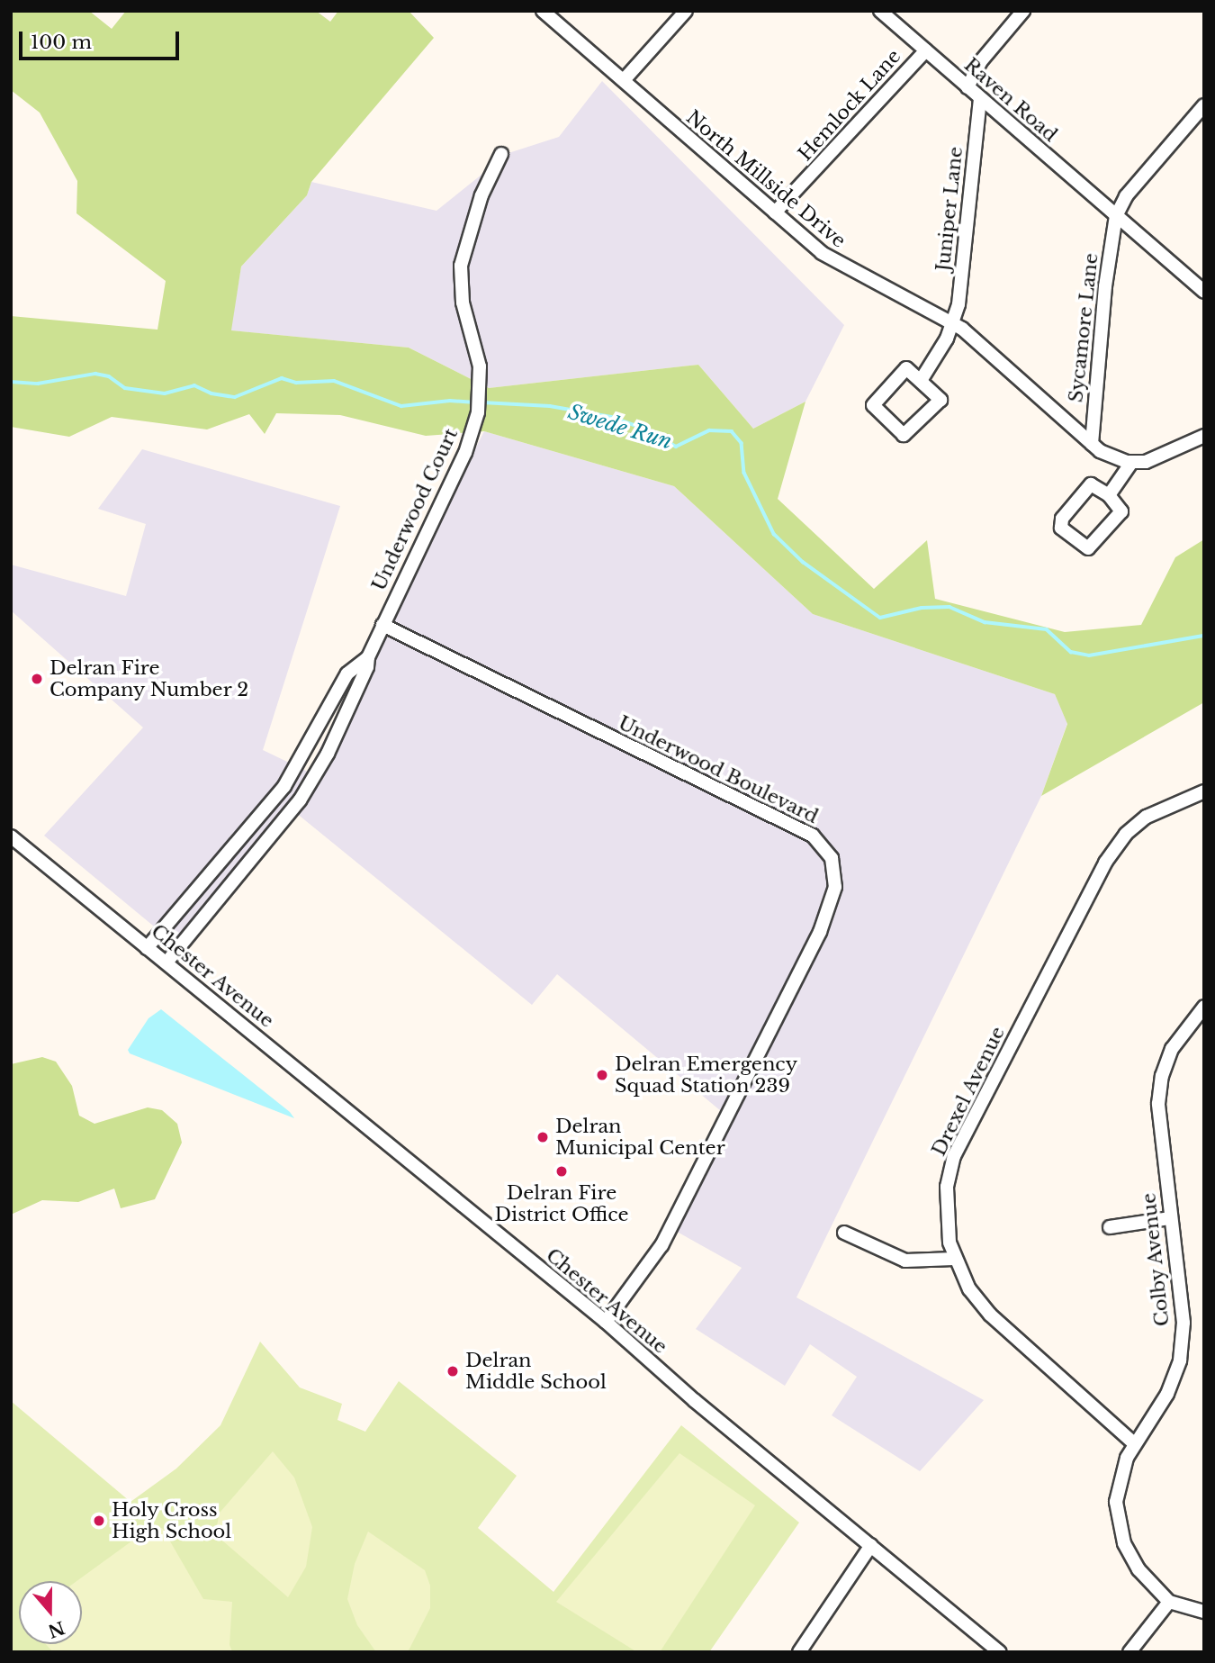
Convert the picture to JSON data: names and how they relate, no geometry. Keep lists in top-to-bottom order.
{
  "streets": {
    "street": [
      "Raven Road",
      "Hemlock Lane",
      "North Millside Drive",
      "Juniper Lane",
      "Sycamore Lane",
      "Underwood Court",
      "Underwood Boulevard",
      "Chester Avenue",
      "Drexel Avenue",
      "Colby Avenue"
    ]
  },
  "crossings": [
    ["Raven Road", "Hemlock Lane"],
    ["Raven Road", "Juniper Lane"],
    ["Raven Road", "Sycamore Lane"],
    ["Hemlock Lane", "North Millside Drive"],
    ["North Millside Drive", "Juniper Lane"],
    ["North Millside Drive", "Sycamore Lane"],
    ["Underwood Court", "Underwood Boulevard"],
    ["Underwood Boulevard", "Chester Avenue"],
    ["Drexel Avenue", "Colby Avenue"]
  ],
  "water": ["Swede Run"],
  "places": [
    "Delran Fire Company Number 2",
    "Delran Emergency Squad Station 239",
    "Delran Municipal Center",
    "Delran Fire District Office",
    "Delran Middle School",
    "Holy Cross High School"
  ],
  "scale_bar": "100 m",
  "north": "bottom"
}
